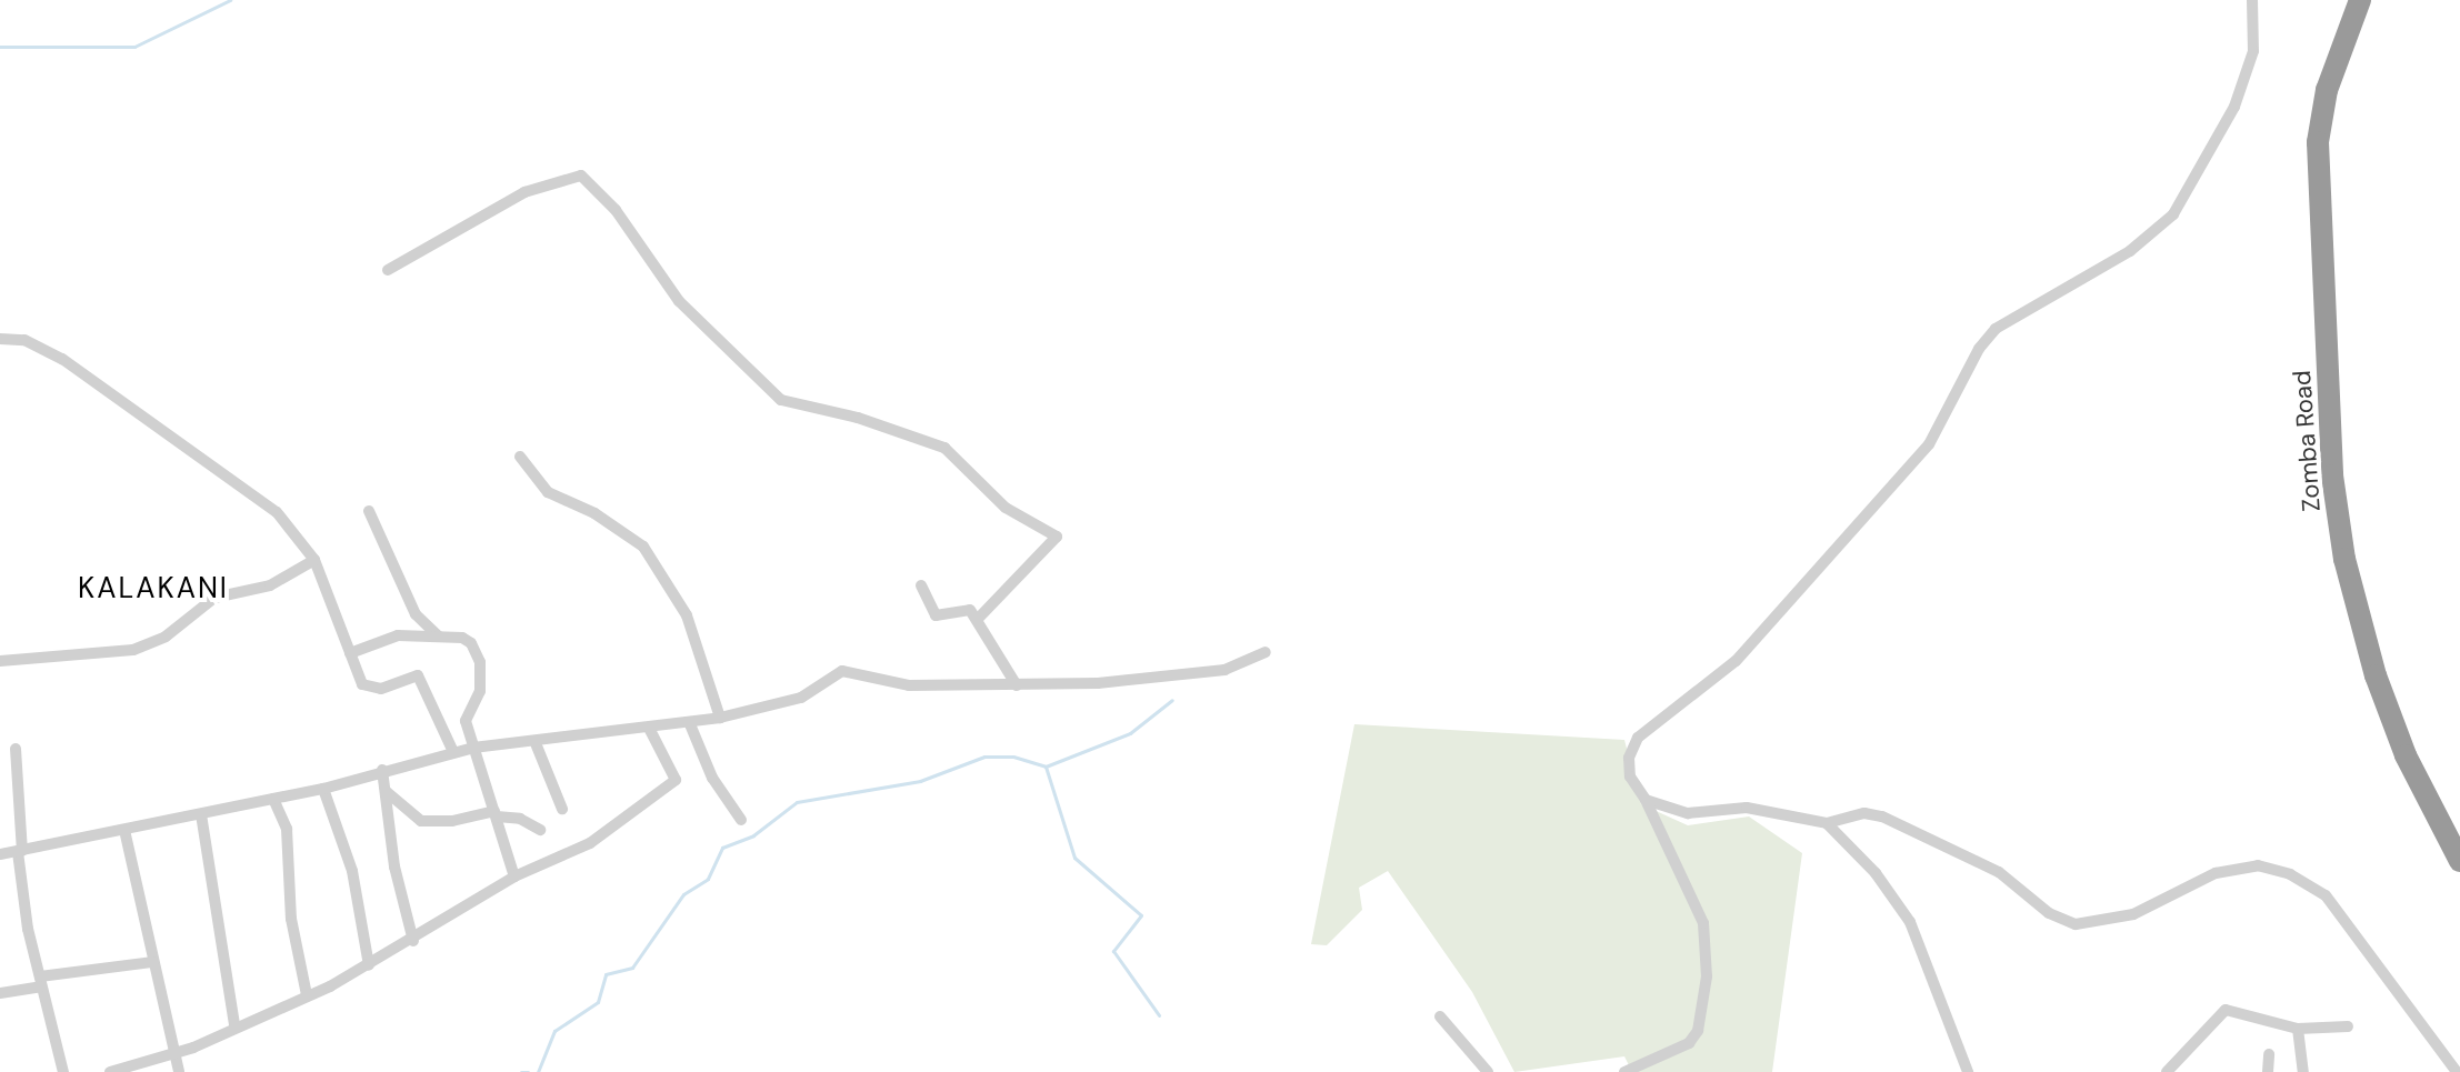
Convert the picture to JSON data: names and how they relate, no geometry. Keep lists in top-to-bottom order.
{
  "streets": {
    "highway": ["Zomba Road"]
  },
  "districts": ["KALAKANI"]
}
